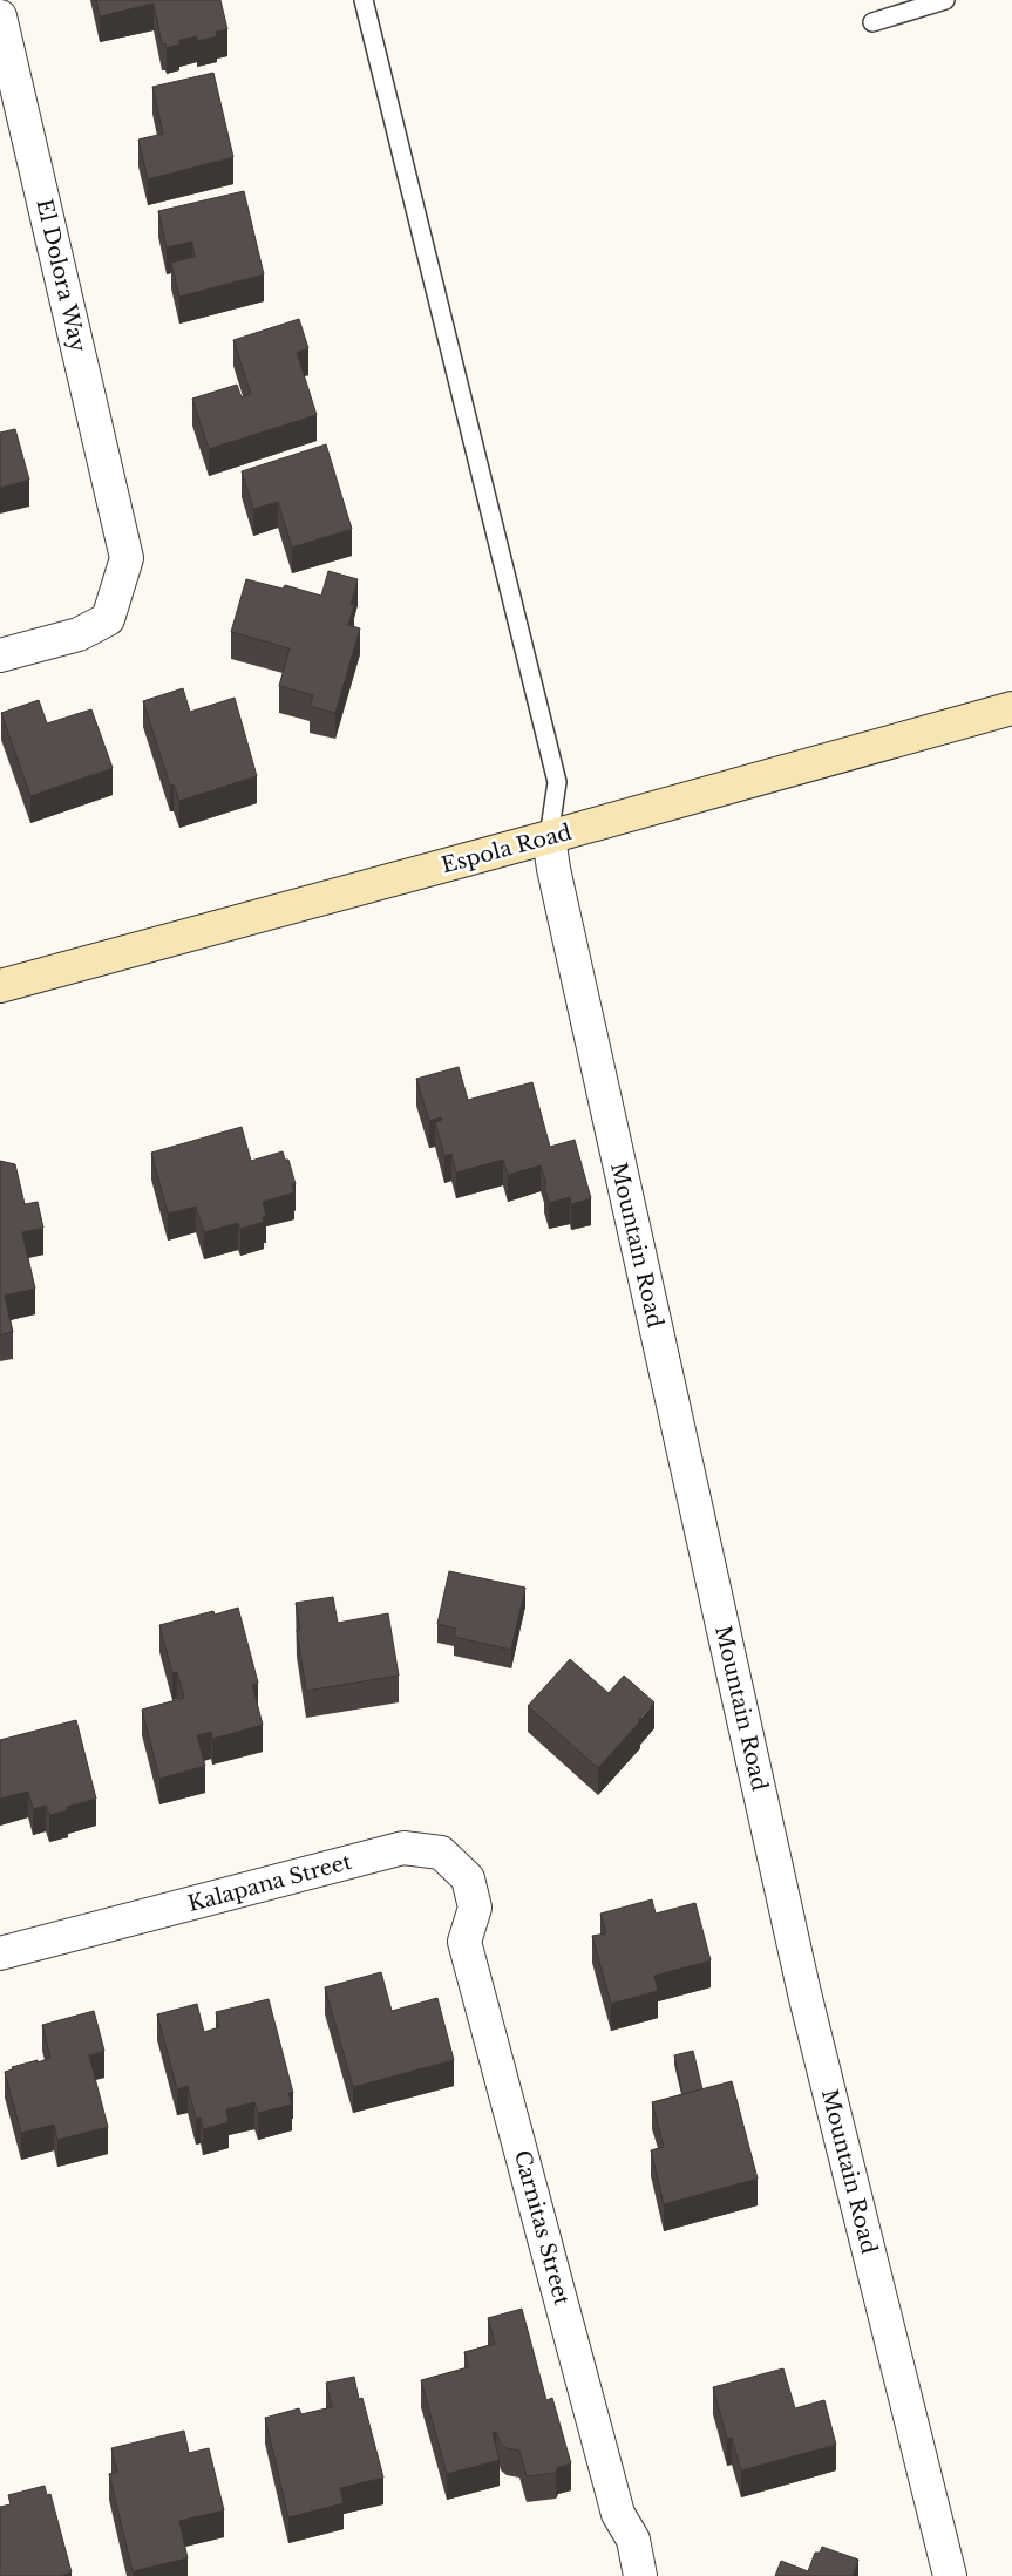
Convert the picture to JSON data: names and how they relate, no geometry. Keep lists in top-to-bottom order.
{
  "streets": {
    "main road": ["Espola Road"],
    "street": [
      "El Dolora Way",
      "Mountain Road",
      "Kalapana Street",
      "Carnitas Street"
    ]
  },
  "crossings": [
    ["Espola Road", "Mountain Road"],
    ["Kalapana Street", "Carnitas Street"]
  ]
}
